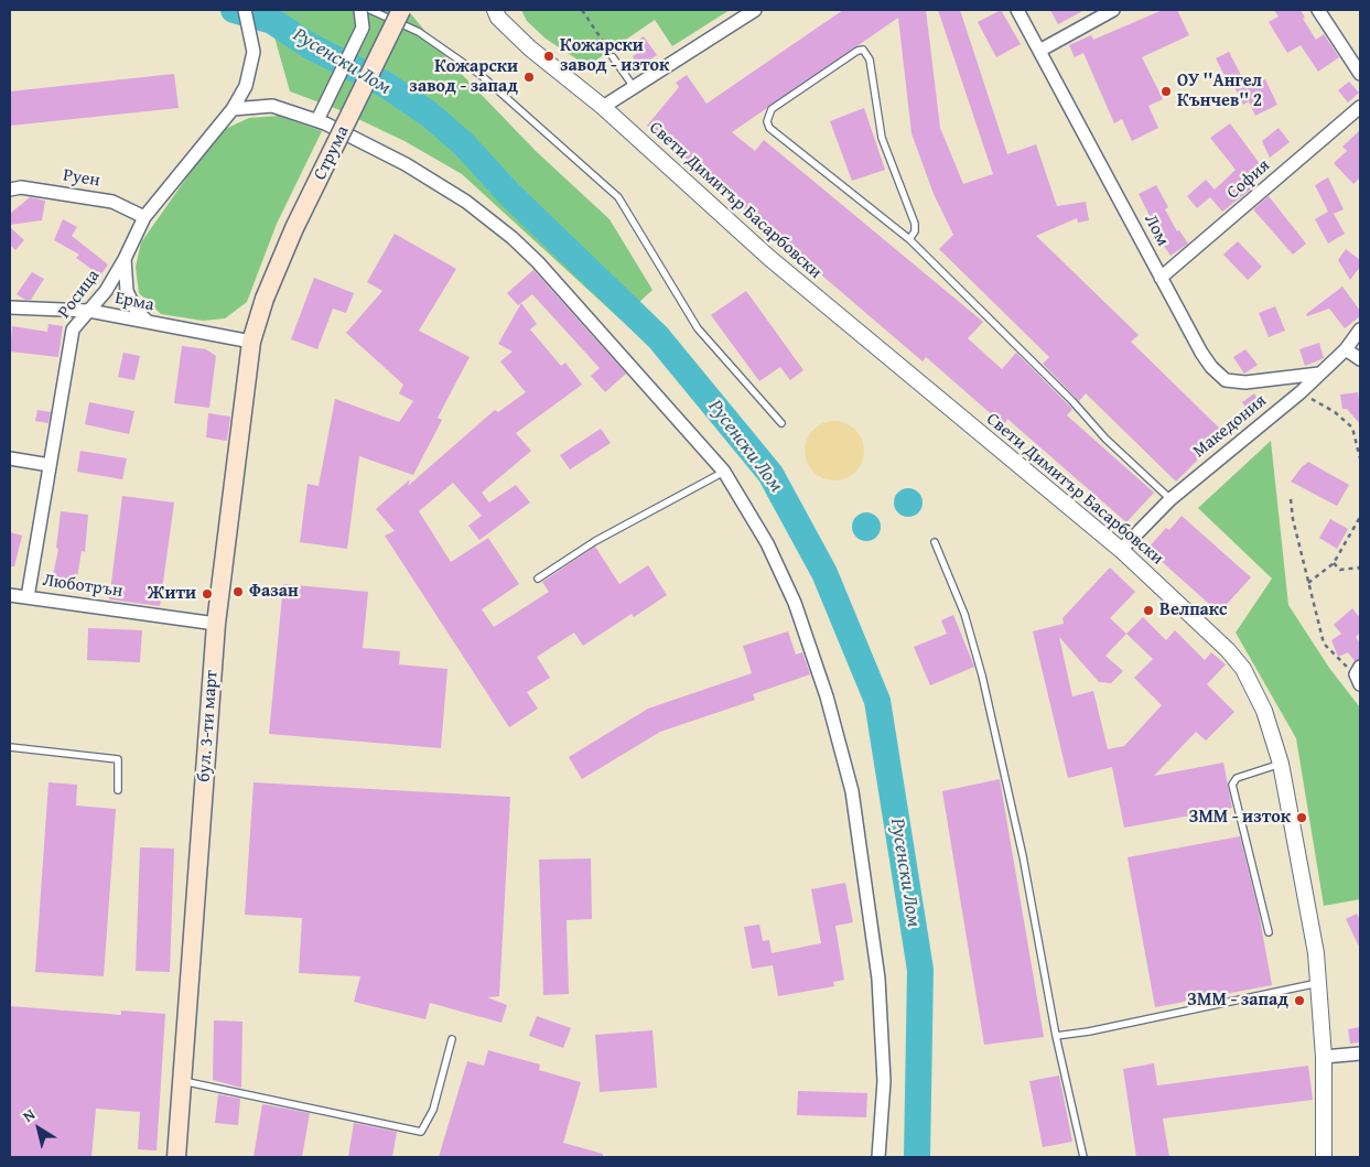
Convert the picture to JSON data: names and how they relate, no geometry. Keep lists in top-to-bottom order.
{
  "streets": {
    "main road": ["Струма", "бул. 3-ти март"],
    "street": [
      "Руен",
      "София",
      "Свети Димитър Басарбовски",
      "Лом",
      "Росица",
      "Ерма",
      "Македония",
      "Люботрън"
    ]
  },
  "crossings": [
    ["Струма", "бул. 3-ти март"],
    ["Руен", "Росица"],
    ["София", "Лом"],
    ["Свети Димитър Басарбовски", "Македония"],
    ["Лом", "Македония"],
    ["Росица", "Ерма"],
    ["Росица", "Люботрън"],
    ["Ерма", "бул. 3-ти март"],
    ["Люботрън", "бул. 3-ти март"]
  ],
  "water": ["Русенски Лом"],
  "places": [
    "Кожарски завод - изток",
    "Кожарски завод - запад",
    "ОУ ''Ангел Кънчев'' 2",
    "Фазан",
    "Жити",
    "Велпакс",
    "ЗММ - изток",
    "ЗММ - запад"
  ],
  "north": "top left"
}
